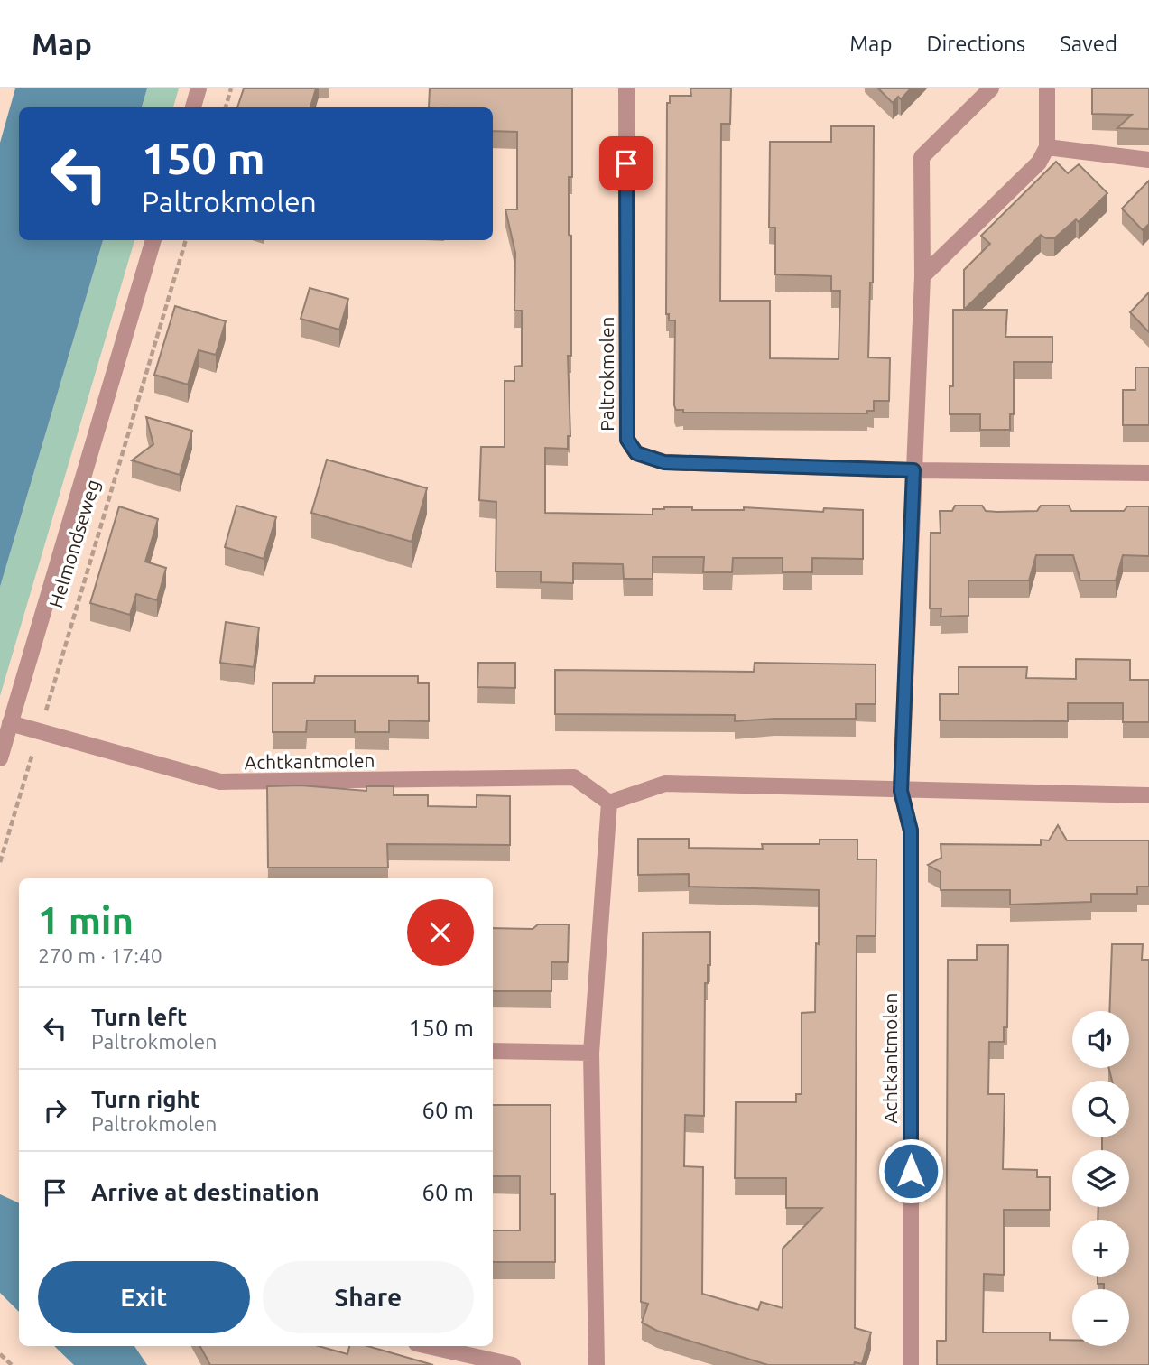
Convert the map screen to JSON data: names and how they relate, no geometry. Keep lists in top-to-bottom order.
{
  "streets": {
    "street": ["Paltrokmolen", "Helmondseweg", "Achtkantmolen"]
  },
  "crossings": [
    ["Paltrokmolen", "Achtkantmolen"],
    ["Helmondseweg", "Achtkantmolen"]
  ],
  "page": {
    "header": "Map",
    "nav": ["Map", "Directions", "Saved"],
    "turn": ["150 m", "Paltrokmolen"],
    "heading": ["1 min", "270 m · 17:40"],
    "list": [
      {
        "name": "Turn left",
        "note": "Paltrokmolen",
        "value": "150 m"
      },
      {
        "name": "Turn right",
        "note": "Paltrokmolen",
        "value": "60 m"
      },
      {
        "name": "Arrive at destination",
        "value": "60 m"
      }
    ],
    "map_buttons": ["+", "−"],
    "buttons": ["Exit", "Share"]
  }
}
